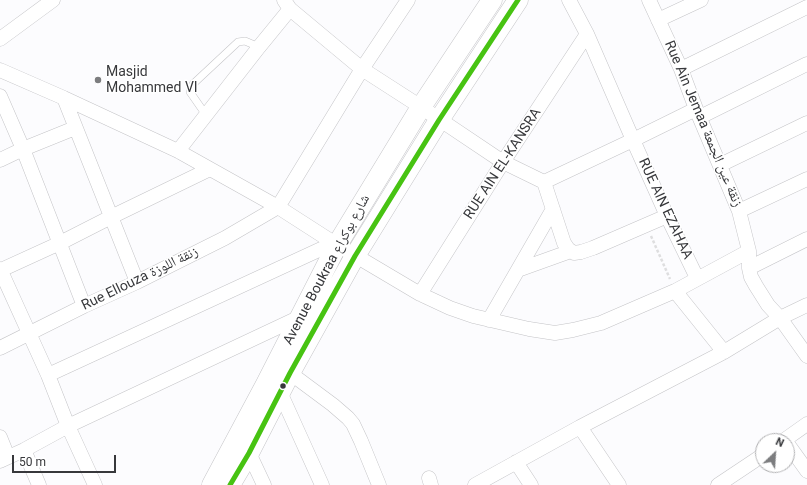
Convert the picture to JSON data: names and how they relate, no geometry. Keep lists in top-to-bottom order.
{
  "streets": {
    "street": [
      "Rue Ain Jemaa زنقة عين الجمعة",
      "RUE AIN EL-KANSRA",
      "RUE AIN EZAHAA",
      "Avenue Boukraa شارع بوكراع",
      "Rue Ellouza زنقة اللوزة"
    ]
  },
  "crossings": [
    ["RUE AIN EL-KANSRA", "RUE AIN EZAHAA"]
  ],
  "places": ["Masjid Mohammed VI"],
  "scale_bar": "50 m",
  "north": "top right"
}
